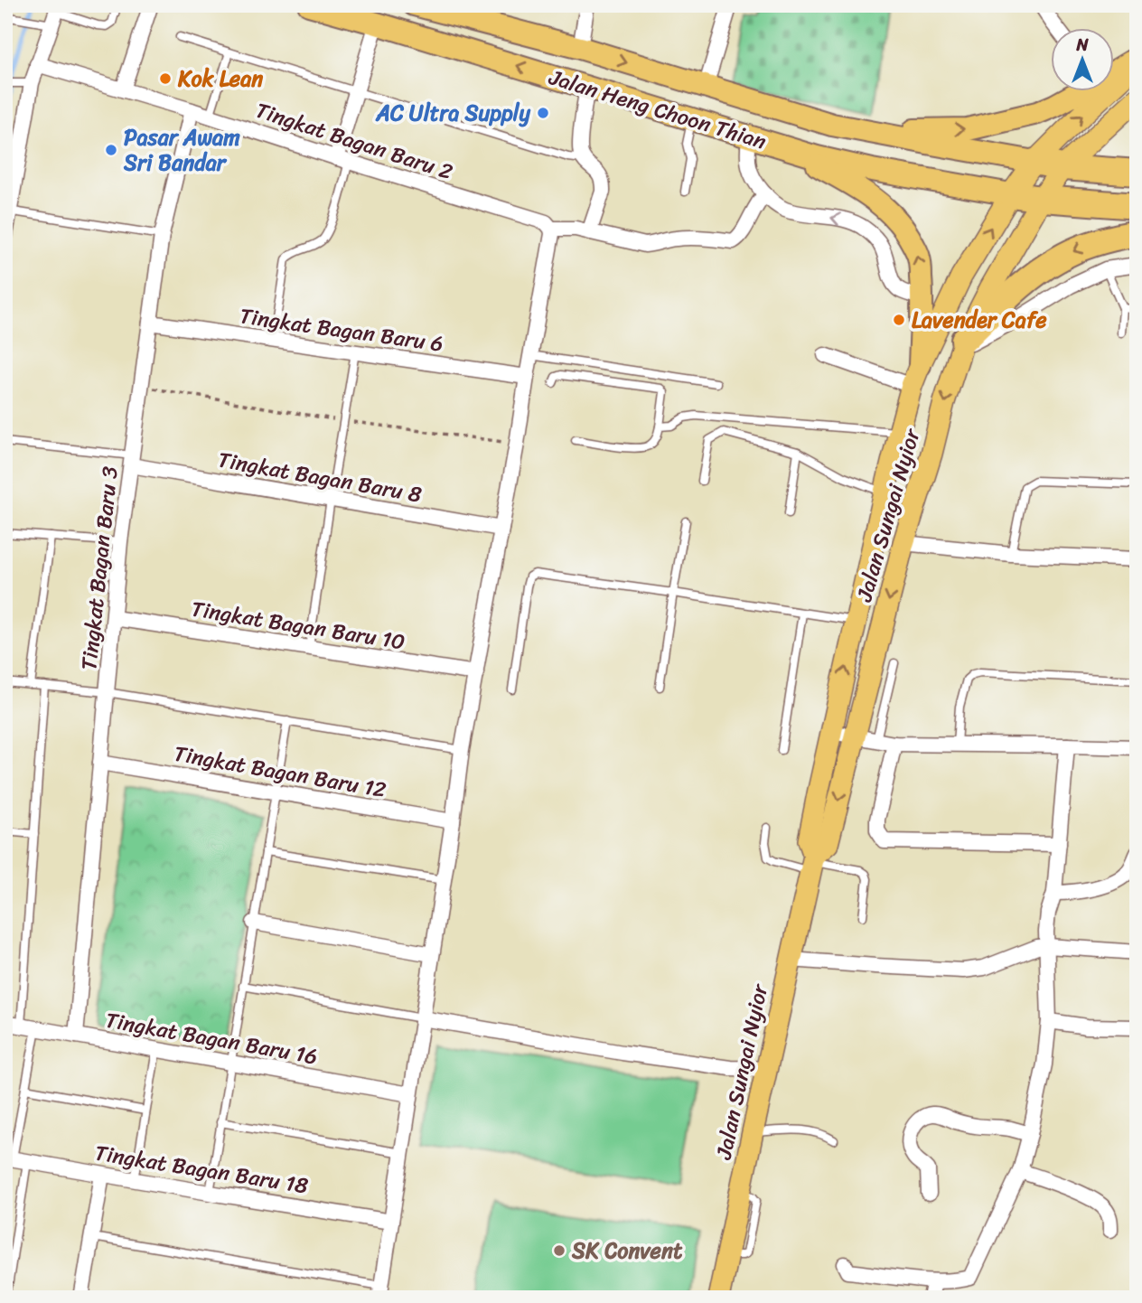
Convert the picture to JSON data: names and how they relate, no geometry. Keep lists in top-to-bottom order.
{
  "streets": {
    "highway": ["Jalan Heng Choon Thian"],
    "main road": ["Jalan Sungai Nyior"],
    "street": [
      "Tingkat Bagan Baru 2",
      "Tingkat Bagan Baru 6",
      "Tingkat Bagan Baru 8",
      "Tingkat Bagan Baru 3",
      "Tingkat Bagan Baru 10",
      "Tingkat Bagan Baru 12",
      "Tingkat Bagan Baru 16",
      "Tingkat Bagan Baru 18"
    ]
  },
  "crossings": [
    ["Jalan Heng Choon Thian", "Jalan Sungai Nyior"],
    ["Tingkat Bagan Baru 2", "Tingkat Bagan Baru 3"],
    ["Tingkat Bagan Baru 6", "Tingkat Bagan Baru 3"],
    ["Tingkat Bagan Baru 8", "Tingkat Bagan Baru 3"],
    ["Tingkat Bagan Baru 3", "Tingkat Bagan Baru 10"],
    ["Tingkat Bagan Baru 3", "Tingkat Bagan Baru 12"],
    ["Tingkat Bagan Baru 3", "Tingkat Bagan Baru 16"]
  ],
  "places": [
    "Kok Lean",
    "AC Ultra Supply",
    "Pasar Awam Sri Bandar",
    "Lavender Cafe",
    "SK Convent"
  ],
  "north": "top"
}
